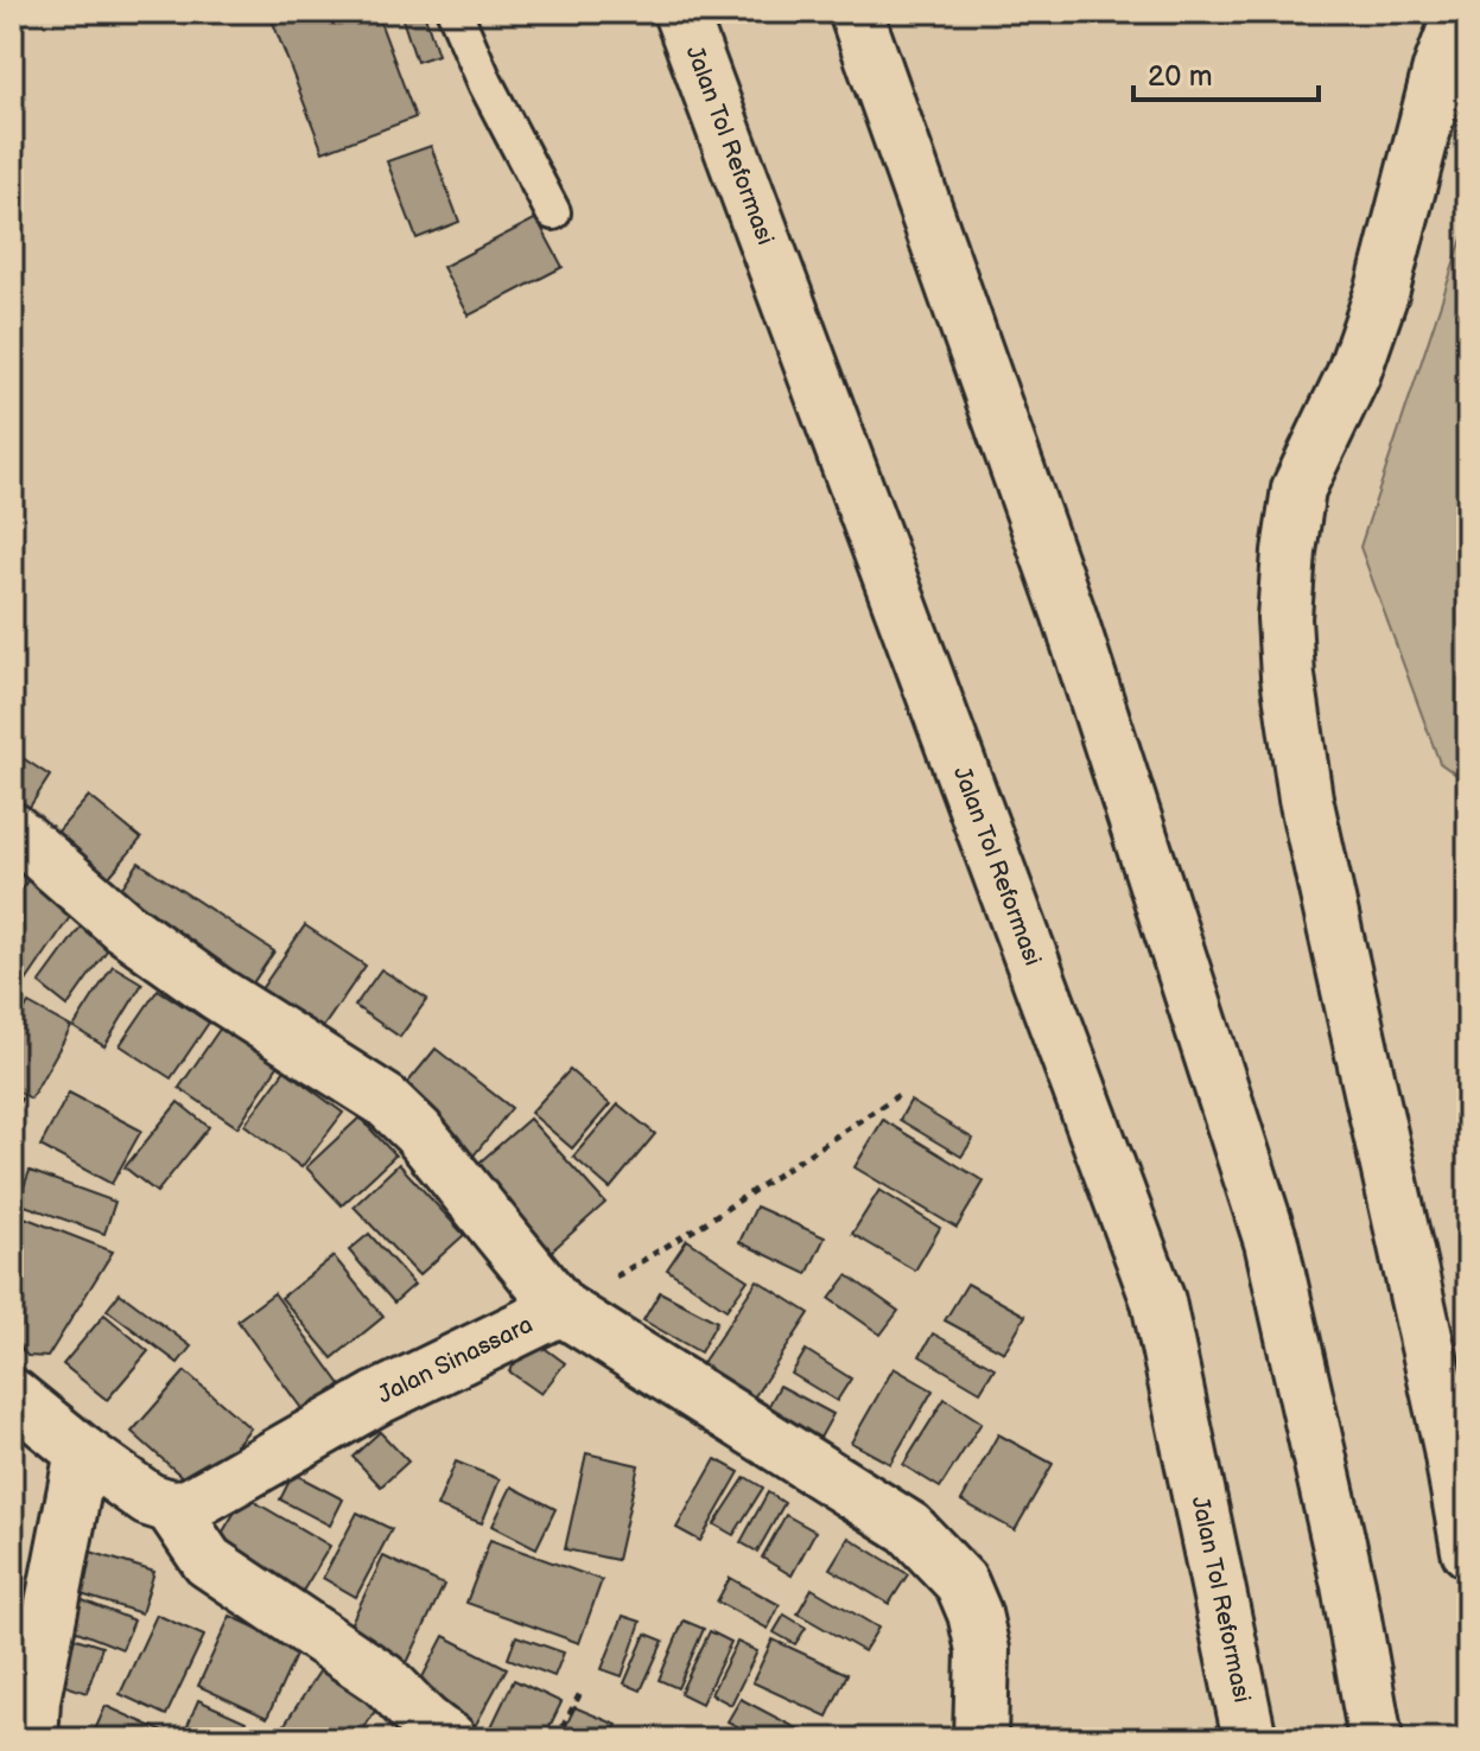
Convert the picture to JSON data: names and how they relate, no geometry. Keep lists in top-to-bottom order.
{
  "streets": {
    "main road": ["Jalan Tol Reformasi", "Jalan Sinassara"]
  },
  "scale_bar": "20 m"
}
